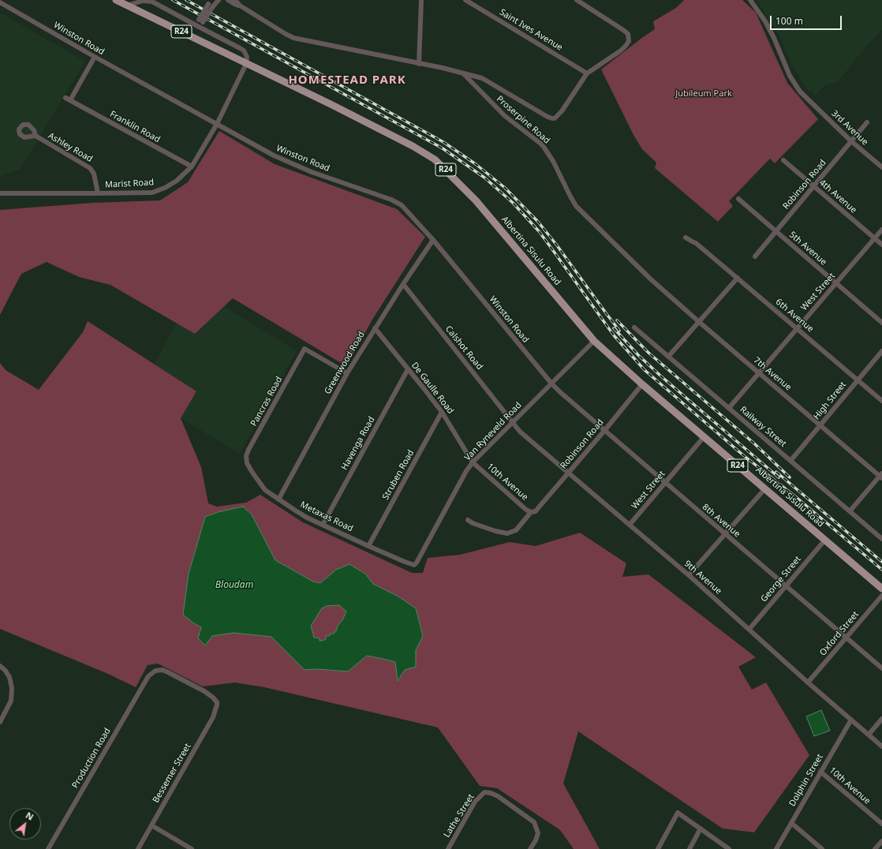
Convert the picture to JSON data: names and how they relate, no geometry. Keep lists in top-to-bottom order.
{
  "streets": {
    "main road": ["R24", "Albertina Sisulu Road"],
    "street": [
      "Saint Ives Avenue",
      "Winston Road",
      "Proserpine Road",
      "Franklin Road",
      "3rd Avenue",
      "Ashley Road",
      "Marist Road",
      "Robinson Road",
      "4th Avenue",
      "5th Avenue",
      "West Street",
      "6th Avenue",
      "Calshot Road",
      "Greenwood Road",
      "7th Avenue",
      "De Gaulle Road",
      "High Street",
      "Pancras Road",
      "Railway Street",
      "Van Ryneveld Road",
      "Havenga Road",
      "Struben Road",
      "10th Avenue",
      "Metaxas Road",
      "8th Avenue",
      "9th Avenue",
      "George Street",
      "Oxford Street",
      "Production Road",
      "Bessemer Street",
      "Dolphin Street",
      "Lathe Street"
    ]
  },
  "crossings": [
    ["Saint Ives Avenue", "Proserpine Road"],
    ["Winston Road", "Marist Road"],
    ["Winston Road", "Greenwood Road"],
    ["Winston Road", "Van Ryneveld Road"],
    ["Winston Road", "8th Avenue"],
    ["Proserpine Road", "7th Avenue"],
    ["Franklin Road", "Marist Road"],
    ["3rd Avenue", "Robinson Road"],
    ["Ashley Road", "Marist Road"],
    ["Marist Road", "Albertina Sisulu Road"],
    ["Robinson Road", "4th Avenue"],
    ["Robinson Road", "5th Avenue"],
    ["Robinson Road", "Albertina Sisulu Road"],
    ["Robinson Road", "10th Avenue"],
    ["Robinson Road", "8th Avenue"],
    ["Robinson Road", "9th Avenue"],
    ["4th Avenue", "West Street"],
    ["5th Avenue", "West Street"],
    ["Albertina Sisulu Road", "West Street"],
    ["Albertina Sisulu Road", "Van Ryneveld Road"],
    ["Albertina Sisulu Road", "George Street"],
    ["West Street", "6th Avenue"],
    ["West Street", "7th Avenue"],
    ["West Street", "Railway Street"],
    ["West Street", "8th Avenue"],
    ["West Street", "9th Avenue"],
    ["6th Avenue", "High Street"],
    ["Calshot Road", "Greenwood Road"],
    ["Calshot Road", "Van Ryneveld Road"],
    ["Calshot Road", "9th Avenue"],
    ["Greenwood Road", "De Gaulle Road"],
    ["Greenwood Road", "Pancras Road"],
    ["Greenwood Road", "Metaxas Road"],
    ["7th Avenue", "High Street"],
    ["De Gaulle Road", "Van Ryneveld Road"],
    ["De Gaulle Road", "Havenga Road"],
    ["De Gaulle Road", "Struben Road"],
    ["De Gaulle Road", "10th Avenue"],
    ["High Street", "Railway Street"],
    ["Pancras Road", "Metaxas Road"],
    ["Van Ryneveld Road", "10th Avenue"],
    ["Van Ryneveld Road", "Metaxas Road"],
    ["Van Ryneveld Road", "8th Avenue"],
    ["Van Ryneveld Road", "9th Avenue"],
    ["Havenga Road", "Metaxas Road"],
    ["Struben Road", "Metaxas Road"],
    ["10th Avenue", "Dolphin Street"],
    ["8th Avenue", "George Street"],
    ["8th Avenue", "Oxford Street"],
    ["9th Avenue", "George Street"],
    ["9th Avenue", "Oxford Street"],
    ["9th Avenue", "Dolphin Street"],
    ["Production Road", "Bessemer Street"]
  ],
  "districts": ["HOMESTEAD PARK"],
  "water": ["Bloudam"],
  "parks": ["Jubileum Park"],
  "scale_bar": "100 m",
  "north": "top right"
}
